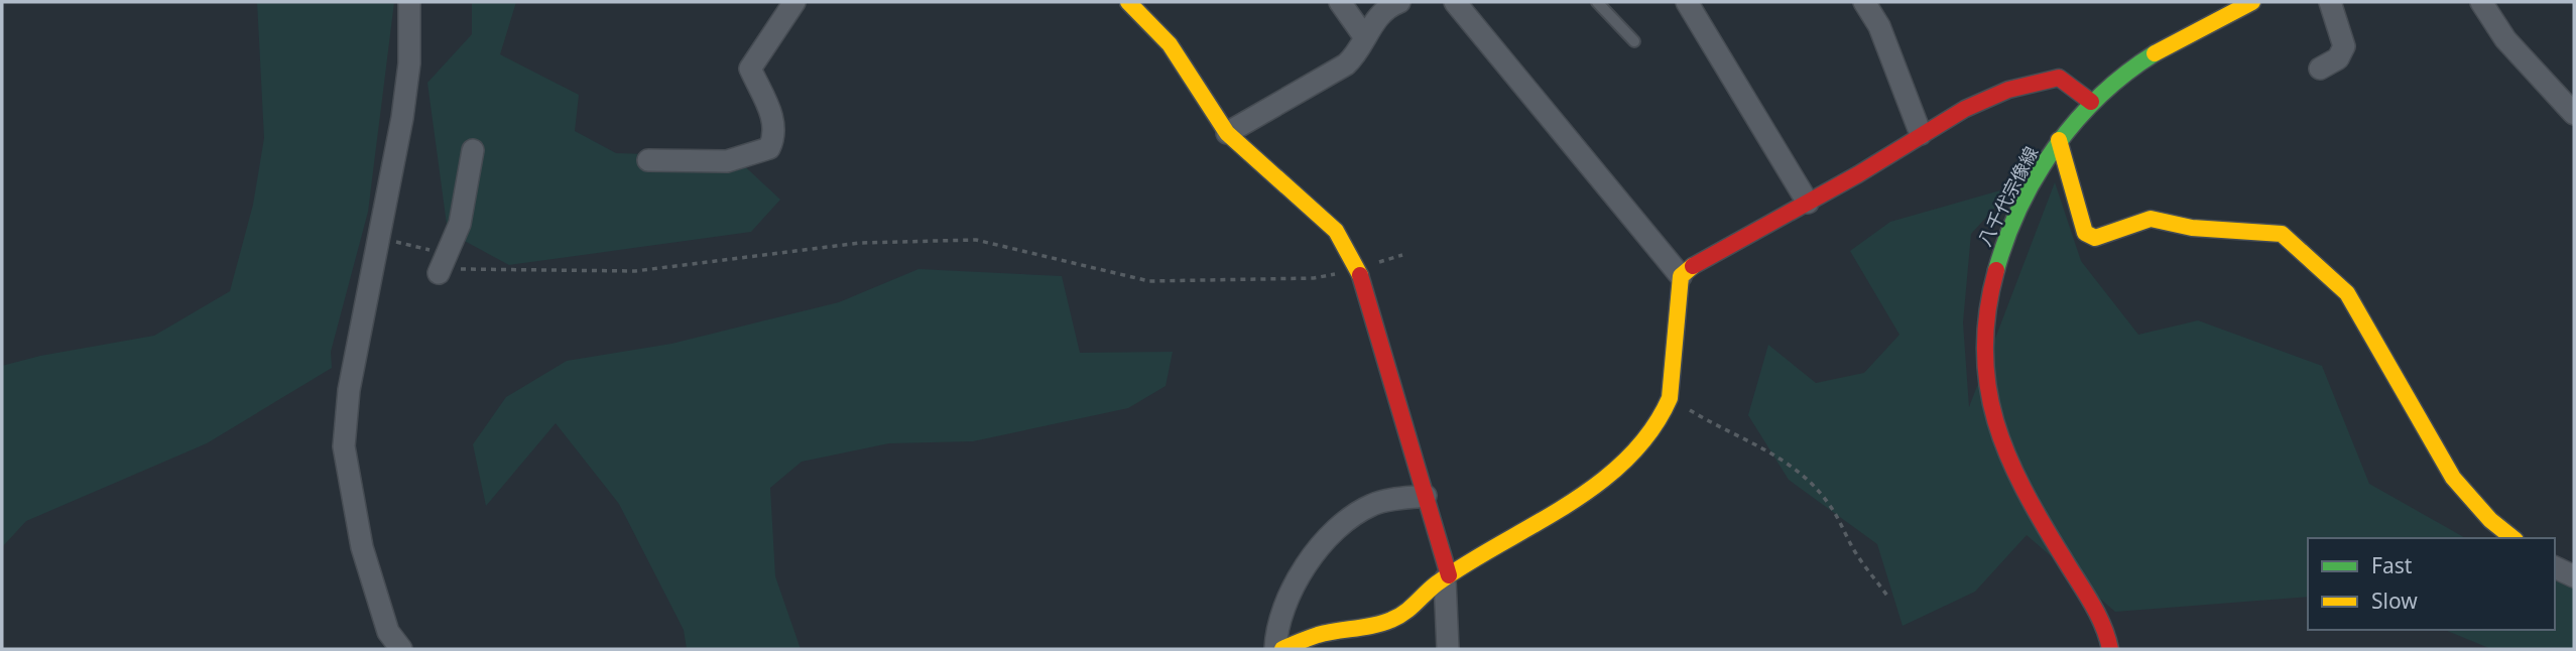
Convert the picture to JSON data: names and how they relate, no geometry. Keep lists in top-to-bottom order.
{
  "streets": {
    "street": ["八千代宗像線"]
  },
  "legend": ["Fast", "Slow"]
}
